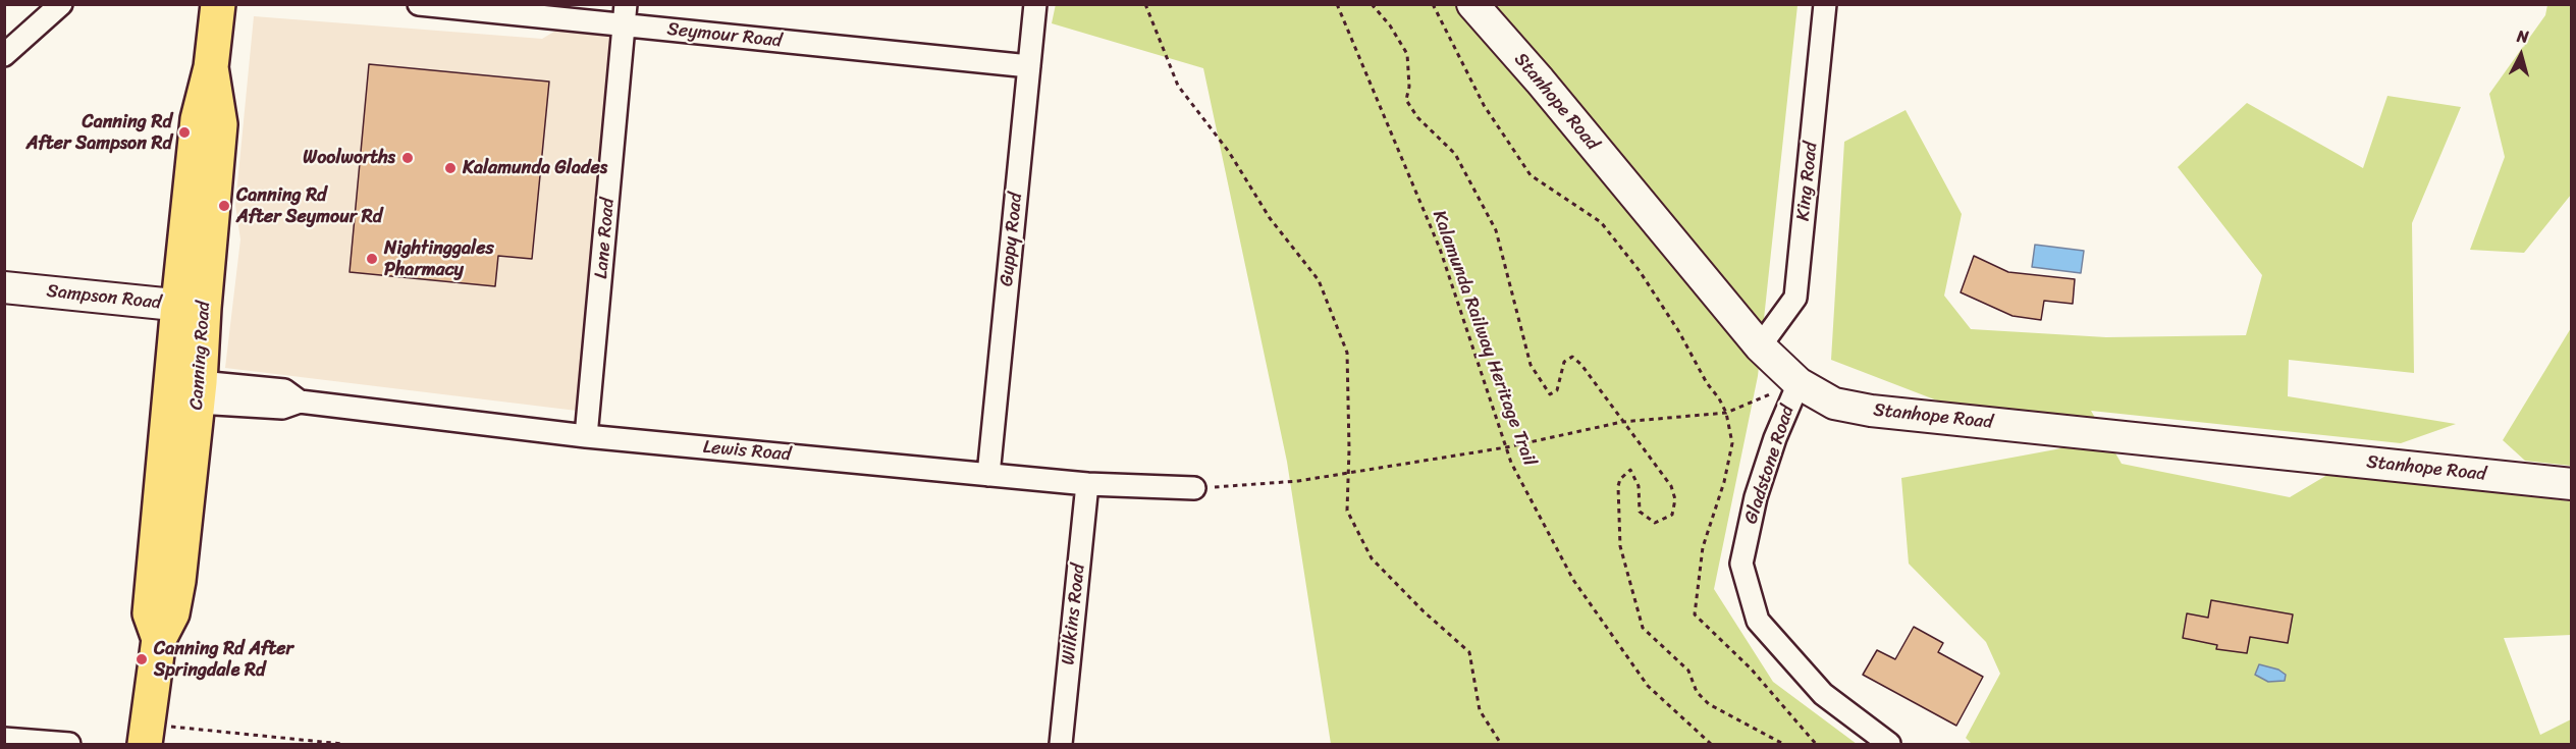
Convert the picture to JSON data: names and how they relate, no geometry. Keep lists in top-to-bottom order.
{
  "streets": {
    "main road": ["Canning Road"],
    "street": [
      "Seymour Road",
      "Stanhope Road",
      "King Road",
      "Lane Road",
      "Guppy Road",
      "Sampson Road",
      "Lewis Road",
      "Gladstone Road",
      "Wilkins Road"
    ],
    "path": ["Kalamunda Railway Heritage Trail"]
  },
  "crossings": [
    ["Seymour Road", "Lane Road"],
    ["Seymour Road", "Guppy Road"],
    ["Stanhope Road", "King Road"],
    ["Stanhope Road", "Gladstone Road"],
    ["Lane Road", "Lewis Road"],
    ["Guppy Road", "Lewis Road"],
    ["Sampson Road", "Canning Road"],
    ["Canning Road", "Lewis Road"],
    ["Lewis Road", "Wilkins Road"]
  ],
  "places": [
    "Canning Rd After Sampson Rd",
    "Woolworths",
    "Kalamunda Glades",
    "Canning Rd After Seymour Rd",
    "Nightinggales Pharmacy",
    "Canning Rd After Springdale Rd"
  ],
  "north": "top"
}
